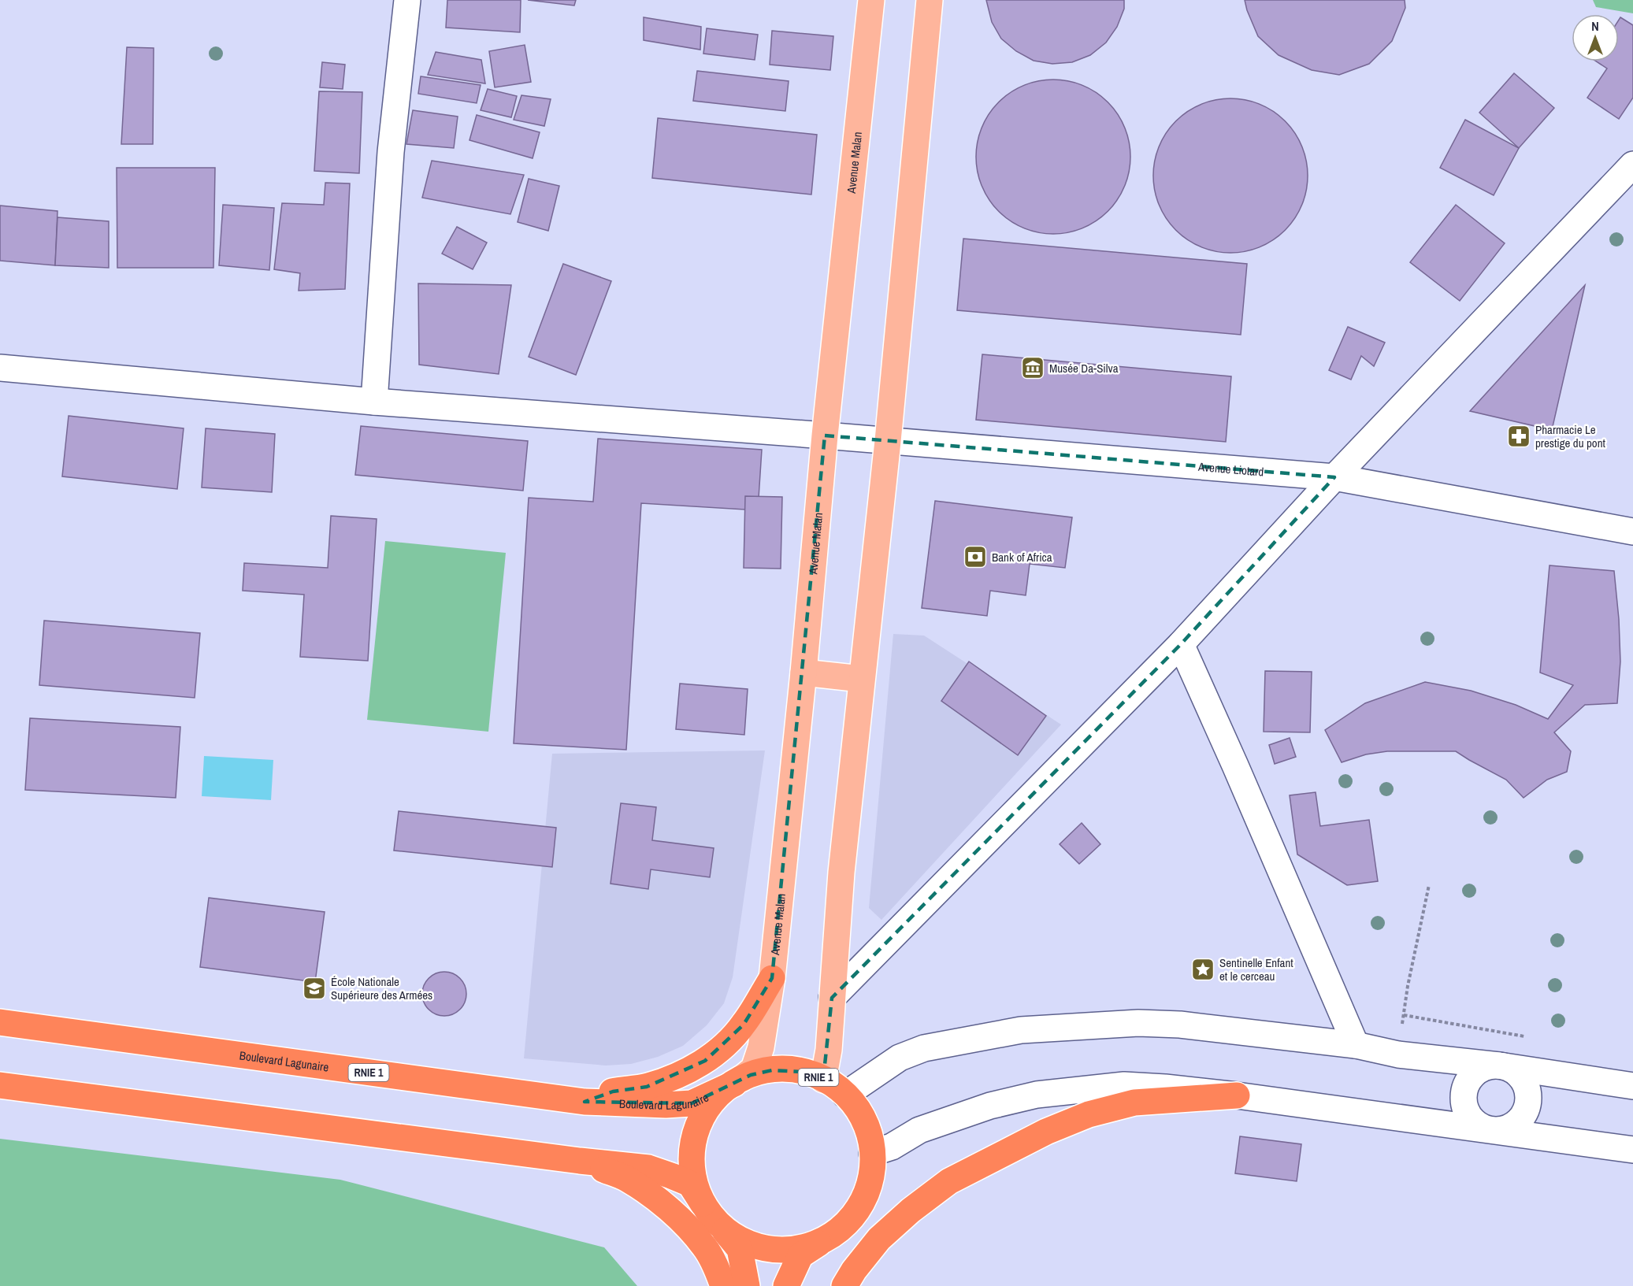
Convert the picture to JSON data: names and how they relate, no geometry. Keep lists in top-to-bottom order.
{
  "streets": {
    "highway": ["Boulevard Lagunaire", "RNIE 1"],
    "main road": ["Avenue Malan"],
    "street": ["Avenue Liotard"]
  },
  "crossings": [
    ["Avenue Malan", "Avenue Liotard"],
    ["Avenue Malan", "Boulevard Lagunaire"],
    ["Avenue Malan", "RNIE 1"],
    ["Boulevard Lagunaire", "RNIE 1"]
  ],
  "places": {
    "museum": ["Musée Da-Silva"],
    "pharmacy": ["Pharmacie Le prestige du pont"],
    "bank": ["Bank of Africa"],
    "place": ["Sentinelle Enfant et le cerceau"],
    "school or university": ["École Nationale Supérieure des Armées"]
  },
  "north": "top"
}
